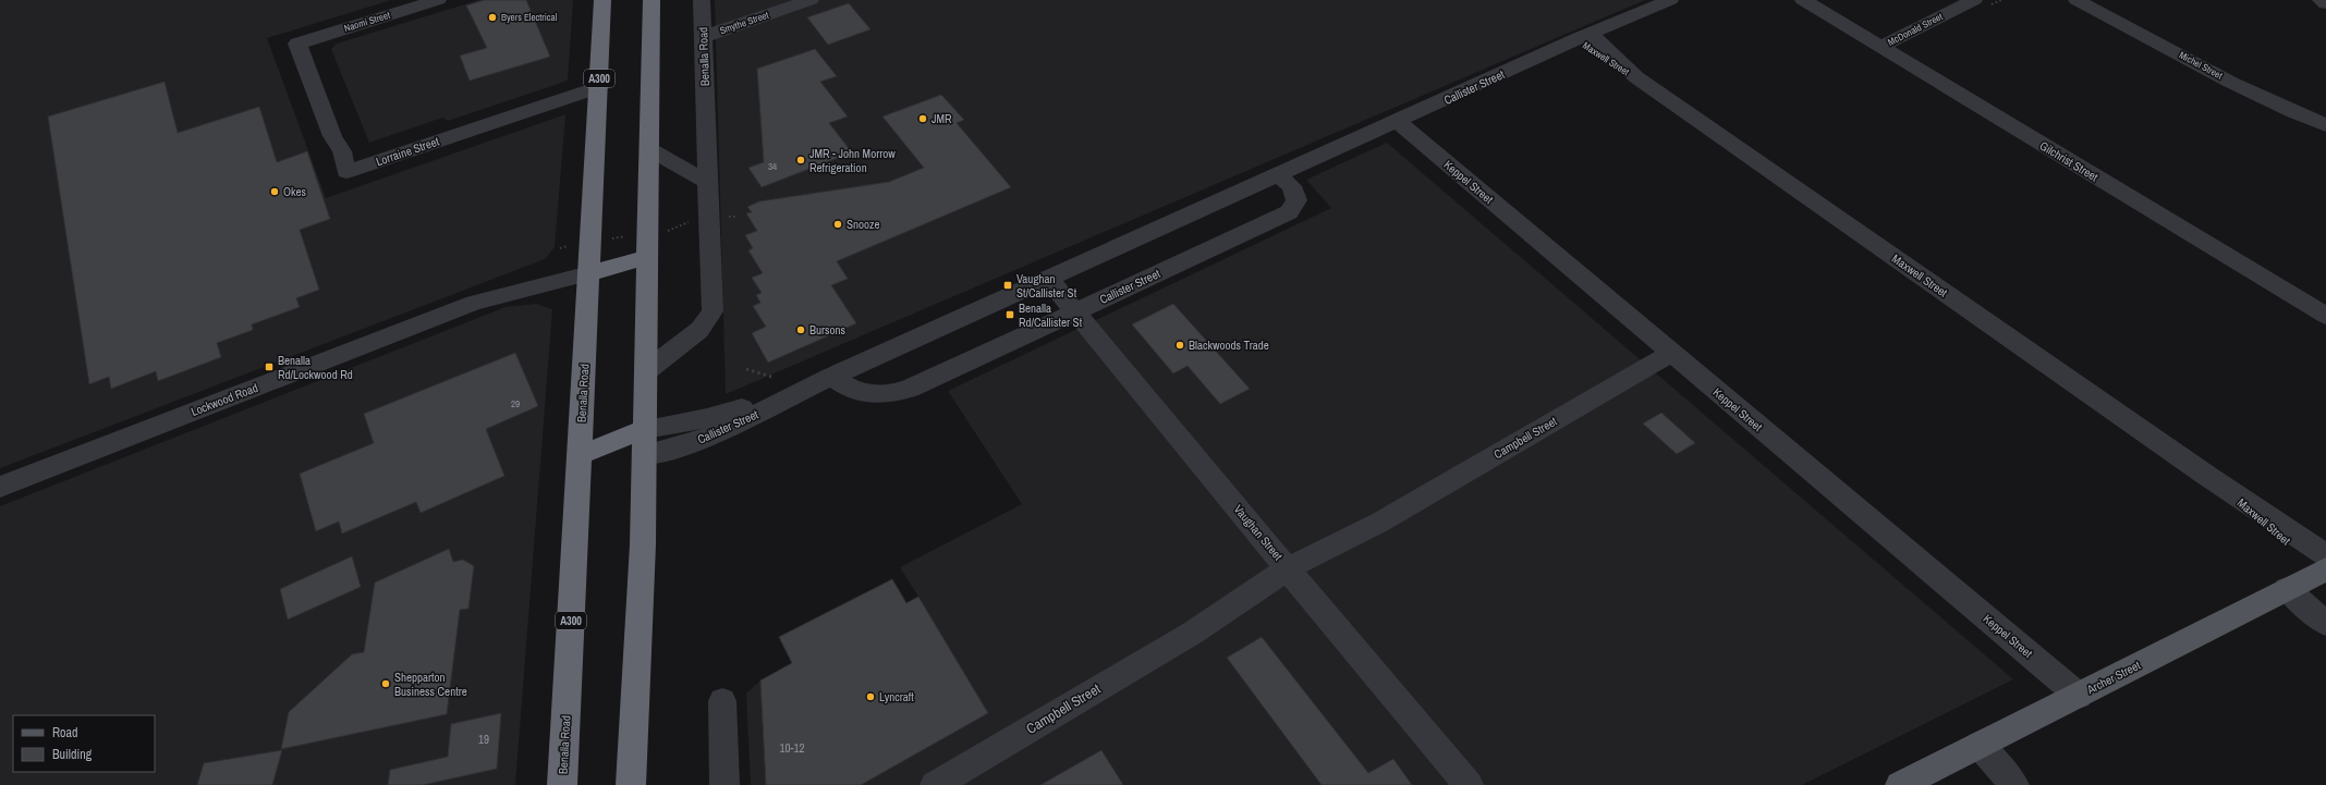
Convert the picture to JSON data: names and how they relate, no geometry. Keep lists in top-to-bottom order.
{
  "streets": {
    "highway": ["Benalla Road", "A300"],
    "main road": ["Archer Street"],
    "street": [
      "Naomi Street",
      "Smythe Street",
      "McDonald Street",
      "Maxwell Street",
      "Michel Street",
      "Callister Street",
      "Lorraine Street",
      "Gilchrist Street",
      "Keppel Street",
      "Lockwood Road",
      "Campbell Street",
      "Vaughan Street"
    ]
  },
  "crossings": [
    ["Naomi Street", "Lorraine Street"],
    ["Smythe Street", "Benalla Road"],
    ["McDonald Street", "Gilchrist Street"],
    ["Benalla Road", "Lorraine Street"],
    ["Benalla Road", "Lockwood Road"],
    ["Maxwell Street", "Callister Street"],
    ["Maxwell Street", "Archer Street"],
    ["Callister Street", "Keppel Street"],
    ["Callister Street", "Vaughan Street"],
    ["Keppel Street", "Campbell Street"],
    ["Keppel Street", "Archer Street"],
    ["Campbell Street", "Vaughan Street"]
  ],
  "places": {
    "other": [
      "Byers Electrical",
      "JMR",
      "JMR - John Morrow Refrigeration",
      "Okes",
      "Snooze",
      "Bursons",
      "Blackwoods Trade",
      "Shepparton Business Centre",
      "Lyncraft"
    ],
    "transit": ["Vaughan St/Callister St", "Benalla Rd/Callister St", "Benalla Rd/Lockwood Rd"]
  },
  "house_numbers": [
    "34",
    "29",
    "19",
    "10-12"
  ],
  "legend": ["Road", "Building"]
}
